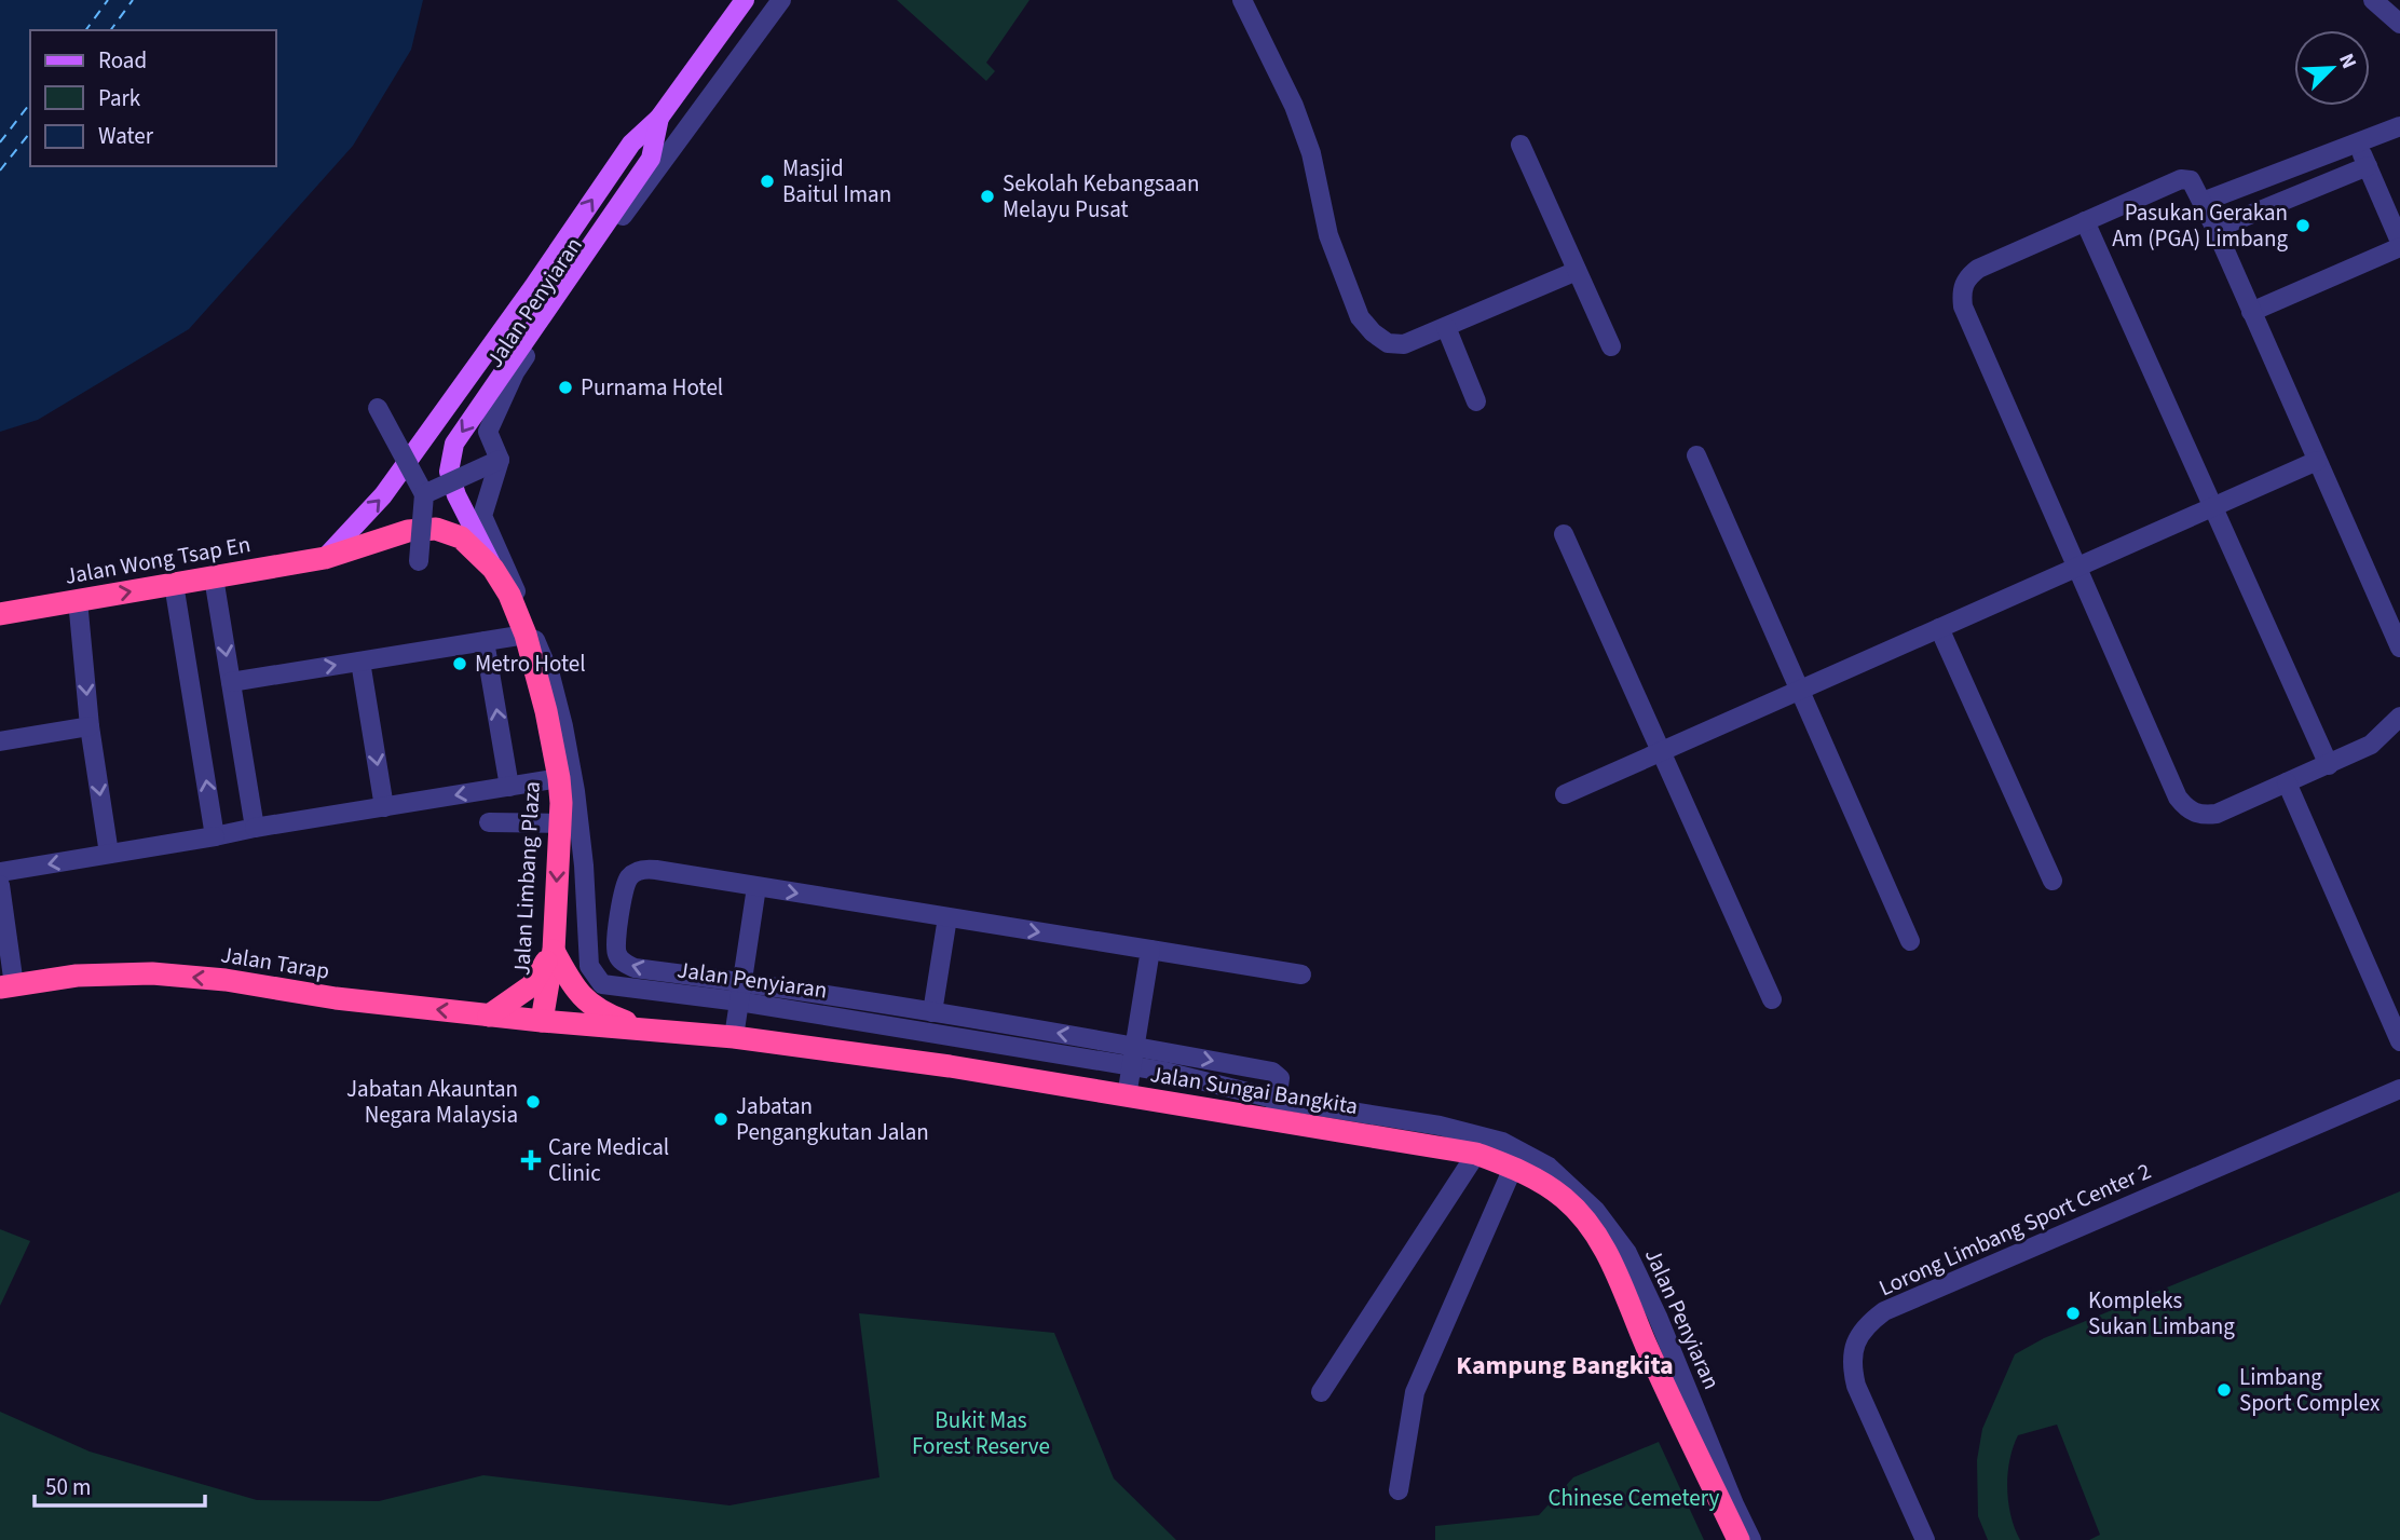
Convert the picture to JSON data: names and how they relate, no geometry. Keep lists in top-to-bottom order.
{
  "streets": {
    "highway": [
      "Jalan Wong Tsap En",
      "Jalan Limbang Plaza",
      "Jalan Tarap",
      "Jalan Sungai Bangkita"
    ],
    "street": ["Jalan Penyiaran", "Lorong Limbang Sport Center 2"]
  },
  "crossings": [
    ["Jalan Penyiaran", "Jalan Sungai Bangkita"],
    ["Jalan Wong Tsap En", "Jalan Limbang Plaza"],
    ["Jalan Limbang Plaza", "Jalan Tarap"],
    ["Jalan Limbang Plaza", "Jalan Sungai Bangkita"],
    ["Jalan Tarap", "Jalan Sungai Bangkita"]
  ],
  "one_way": ["Jalan Tarap"],
  "districts": ["Kampung Bangkita"],
  "parks": ["Bukit Mas Forest Reserve", "Chinese Cemetery"],
  "places": {
    "other": [
      "Masjid Baitul Iman",
      "Sekolah Kebangsaan Melayu Pusat",
      "Pasukan Gerakan Am (PGA) Limbang",
      "Purnama Hotel",
      "Metro Hotel",
      "Jabatan Akauntan Negara Malaysia",
      "Jabatan Pengangkutan Jalan",
      "Kompleks Sukan Limbang",
      "Limbang Sport Complex"
    ],
    "health": ["Care Medical Clinic"]
  },
  "legend": ["Road", "Park", "Water"],
  "scale_bar": "50 m",
  "north": "top right"
}
